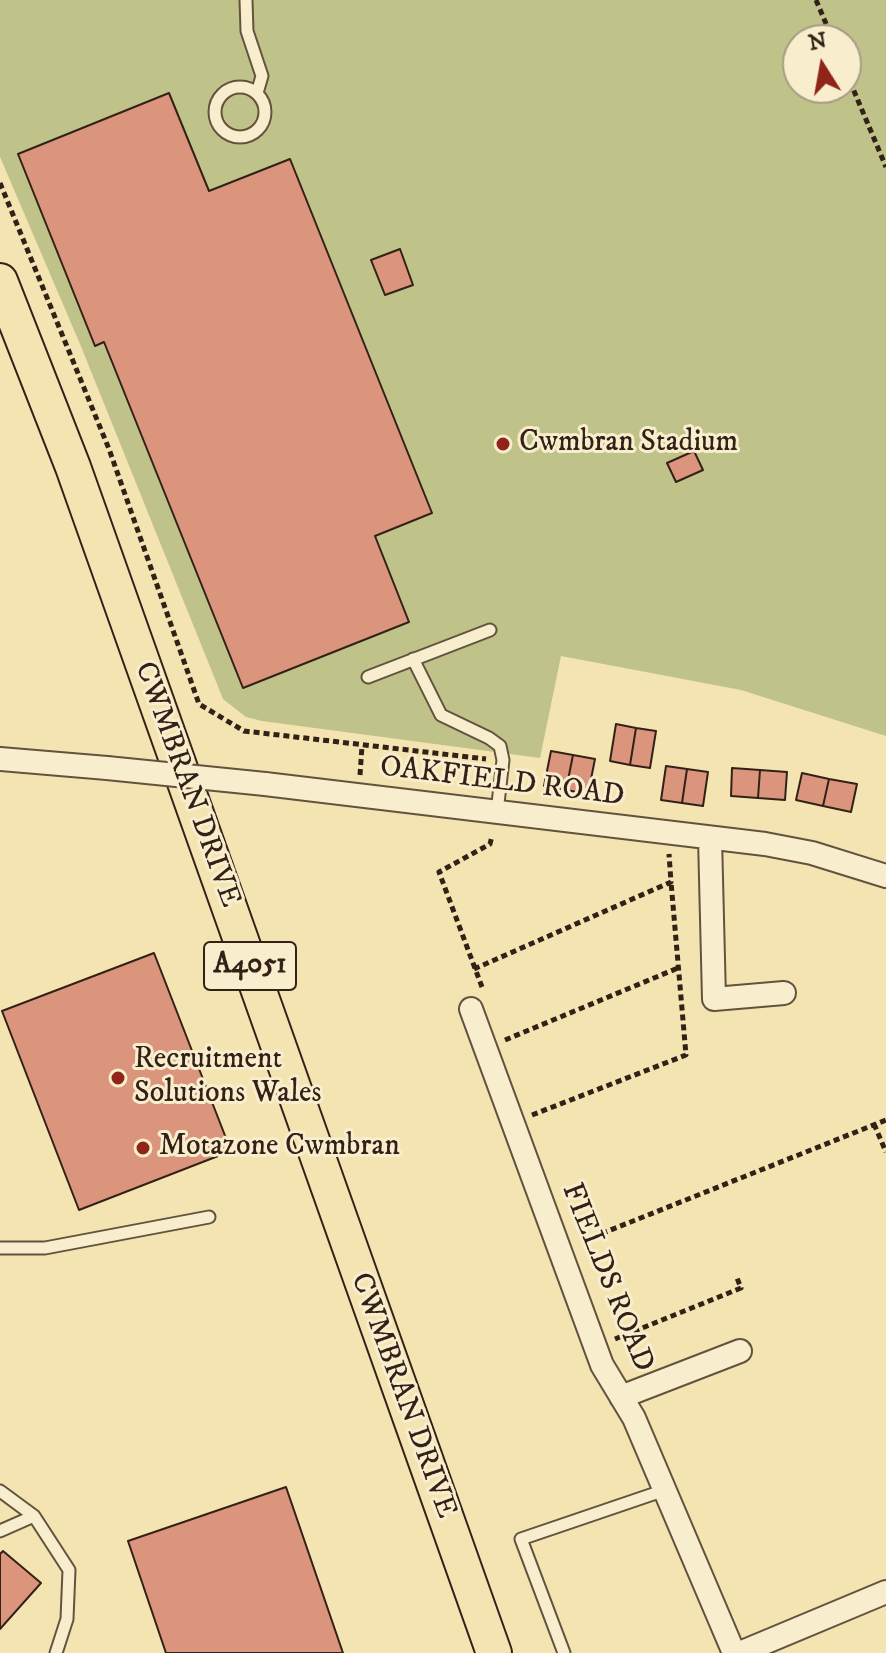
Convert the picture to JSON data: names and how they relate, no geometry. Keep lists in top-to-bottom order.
{
  "streets": {
    "main road": ["CWMBRAN DRIVE", "A4051"],
    "street": ["OAKFIELD ROAD", "FIELDS ROAD"]
  },
  "places": ["Cwmbran Stadium", "Recruitment Solutions Wales", "Motazone Cwmbran"],
  "north": "top"
}
